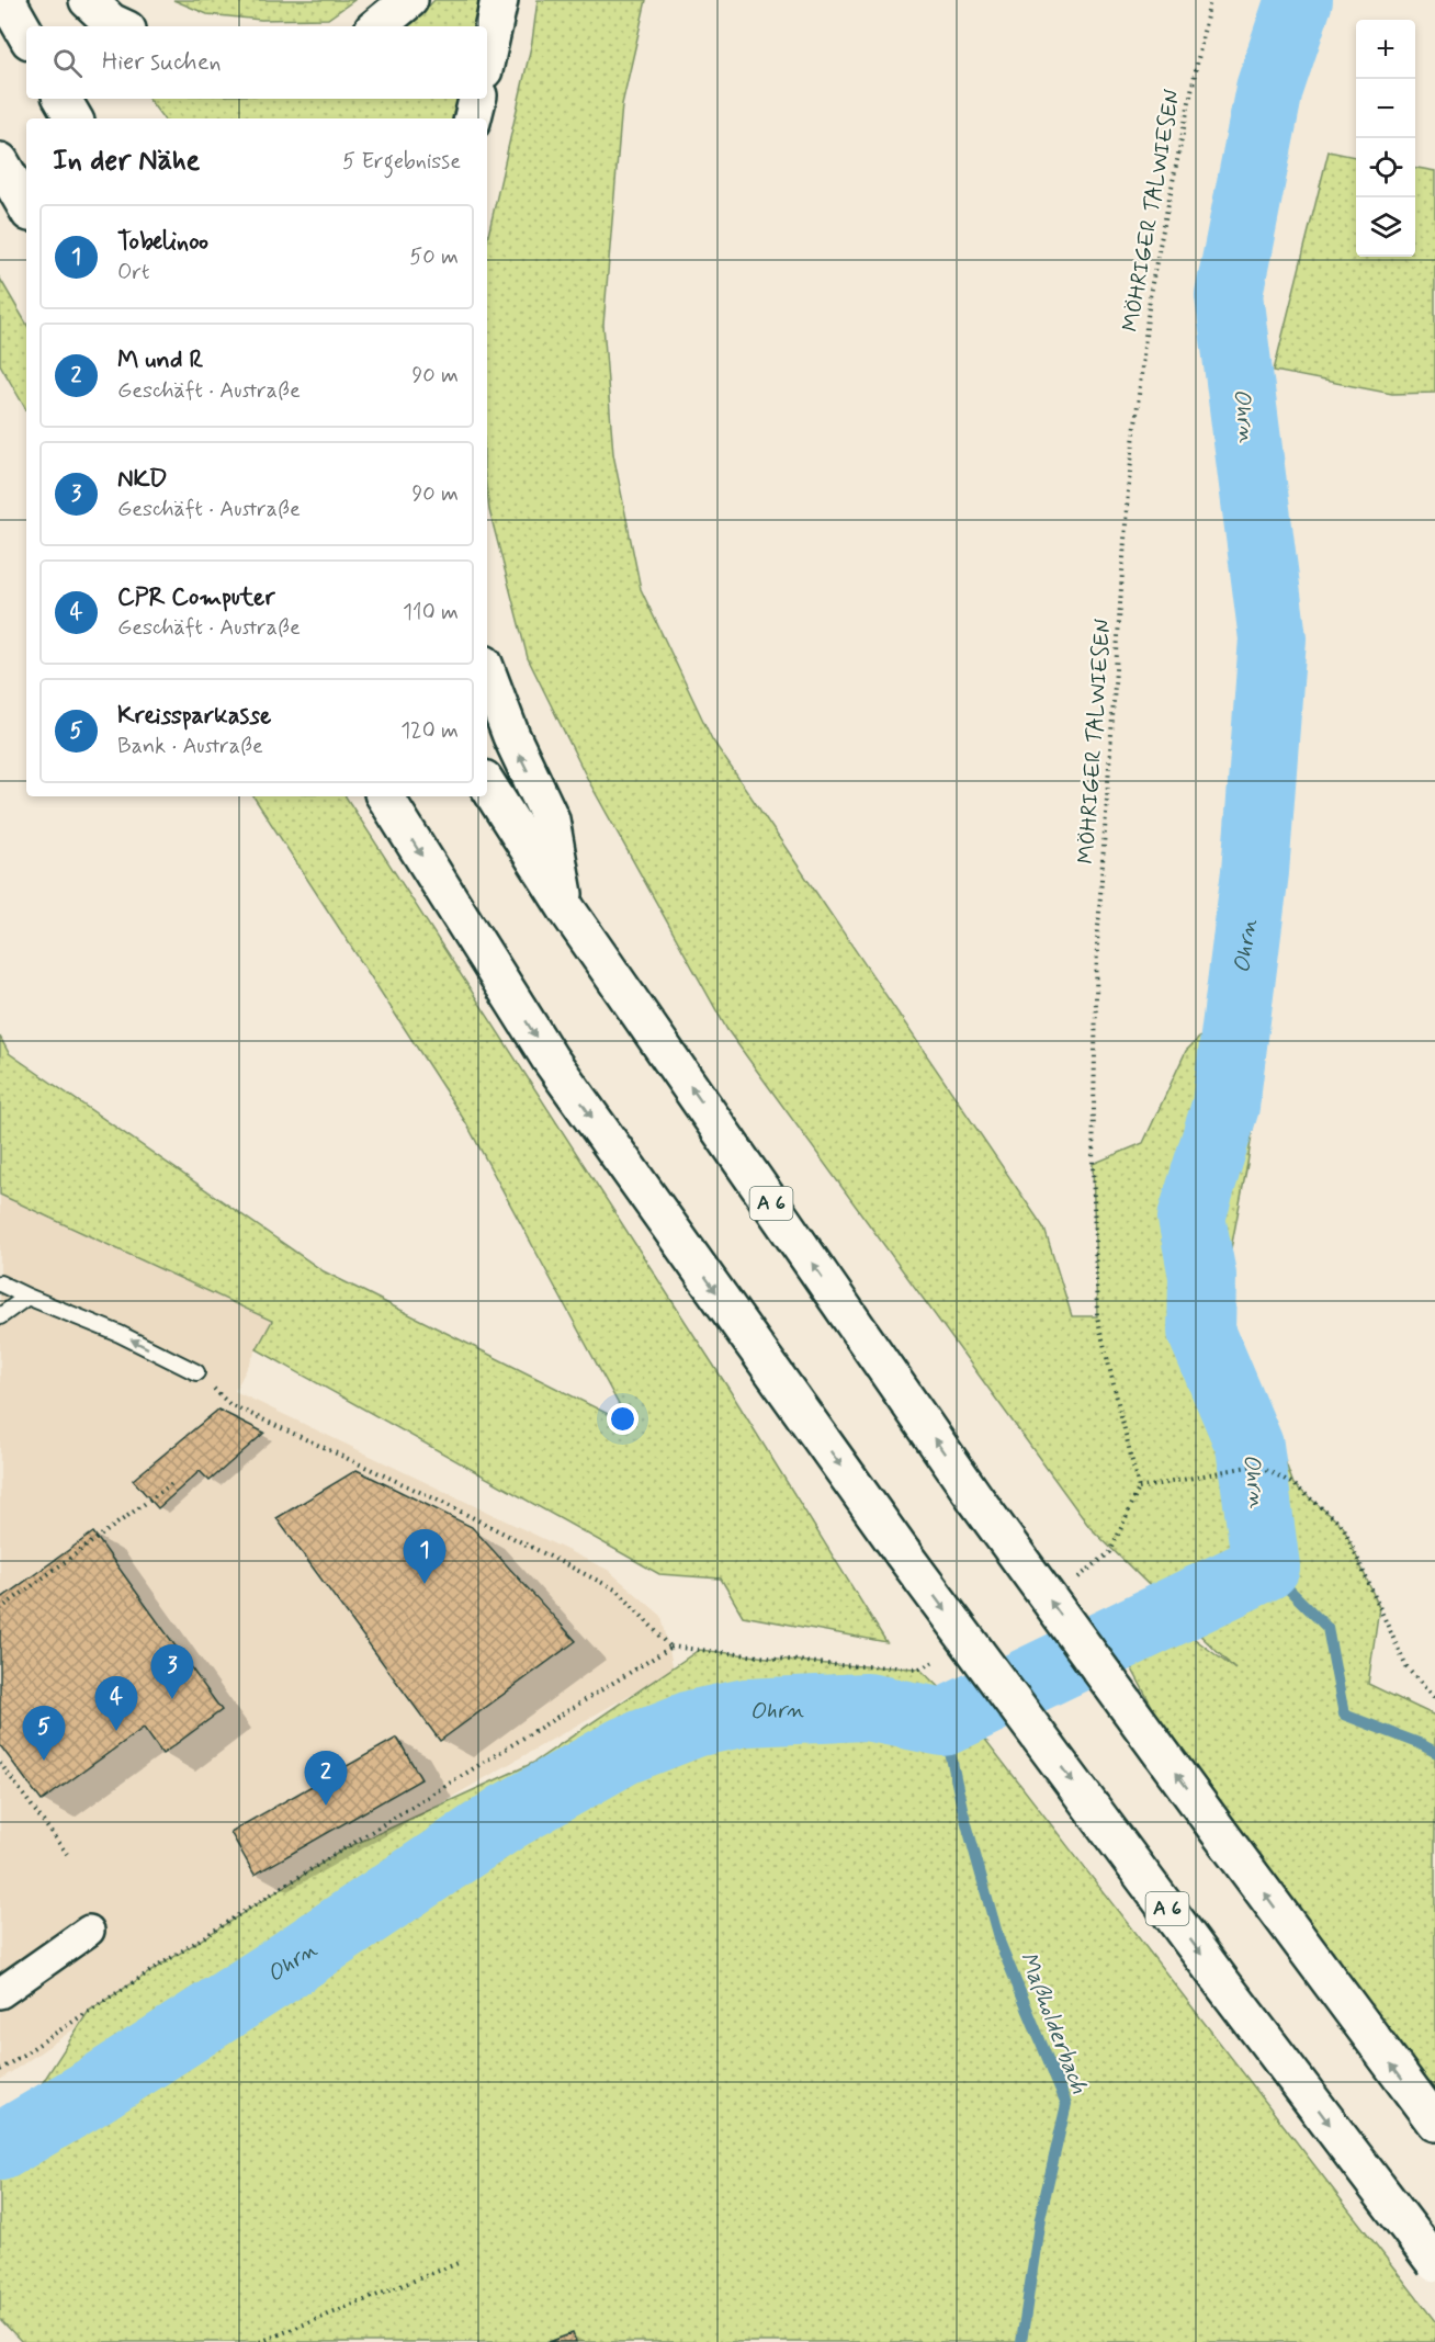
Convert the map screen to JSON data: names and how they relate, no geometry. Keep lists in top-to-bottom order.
{
  "streets": {
    "highway": ["A 6"],
    "path": ["MÖHRIGER TALWIESEN"]
  },
  "water": ["Ohrn", "Maßholderbach"],
  "page": {
    "map_buttons": ["+", "−"],
    "search": "Hier suchen",
    "heading": ["In der Nähe", "5 Ergebnisse"],
    "list": [
      {
        "mark": "1",
        "name": "Tobelinoo",
        "note": "Ort",
        "value": "50 m"
      },
      {
        "mark": "2",
        "name": "M und R",
        "note": "Geschäft · Austraße",
        "value": "90 m"
      },
      {
        "mark": "3",
        "name": "NKD",
        "note": "Geschäft · Austraße",
        "value": "90 m"
      },
      {
        "mark": "4",
        "name": "CPR Computer",
        "note": "Geschäft · Austraße",
        "value": "110 m"
      },
      {
        "mark": "5",
        "name": "Kreissparkasse",
        "note": "Bank · Austraße",
        "value": "120 m"
      }
    ],
    "pins": [
      "1",
      "3",
      "4",
      "5",
      "2"
    ]
  }
}
